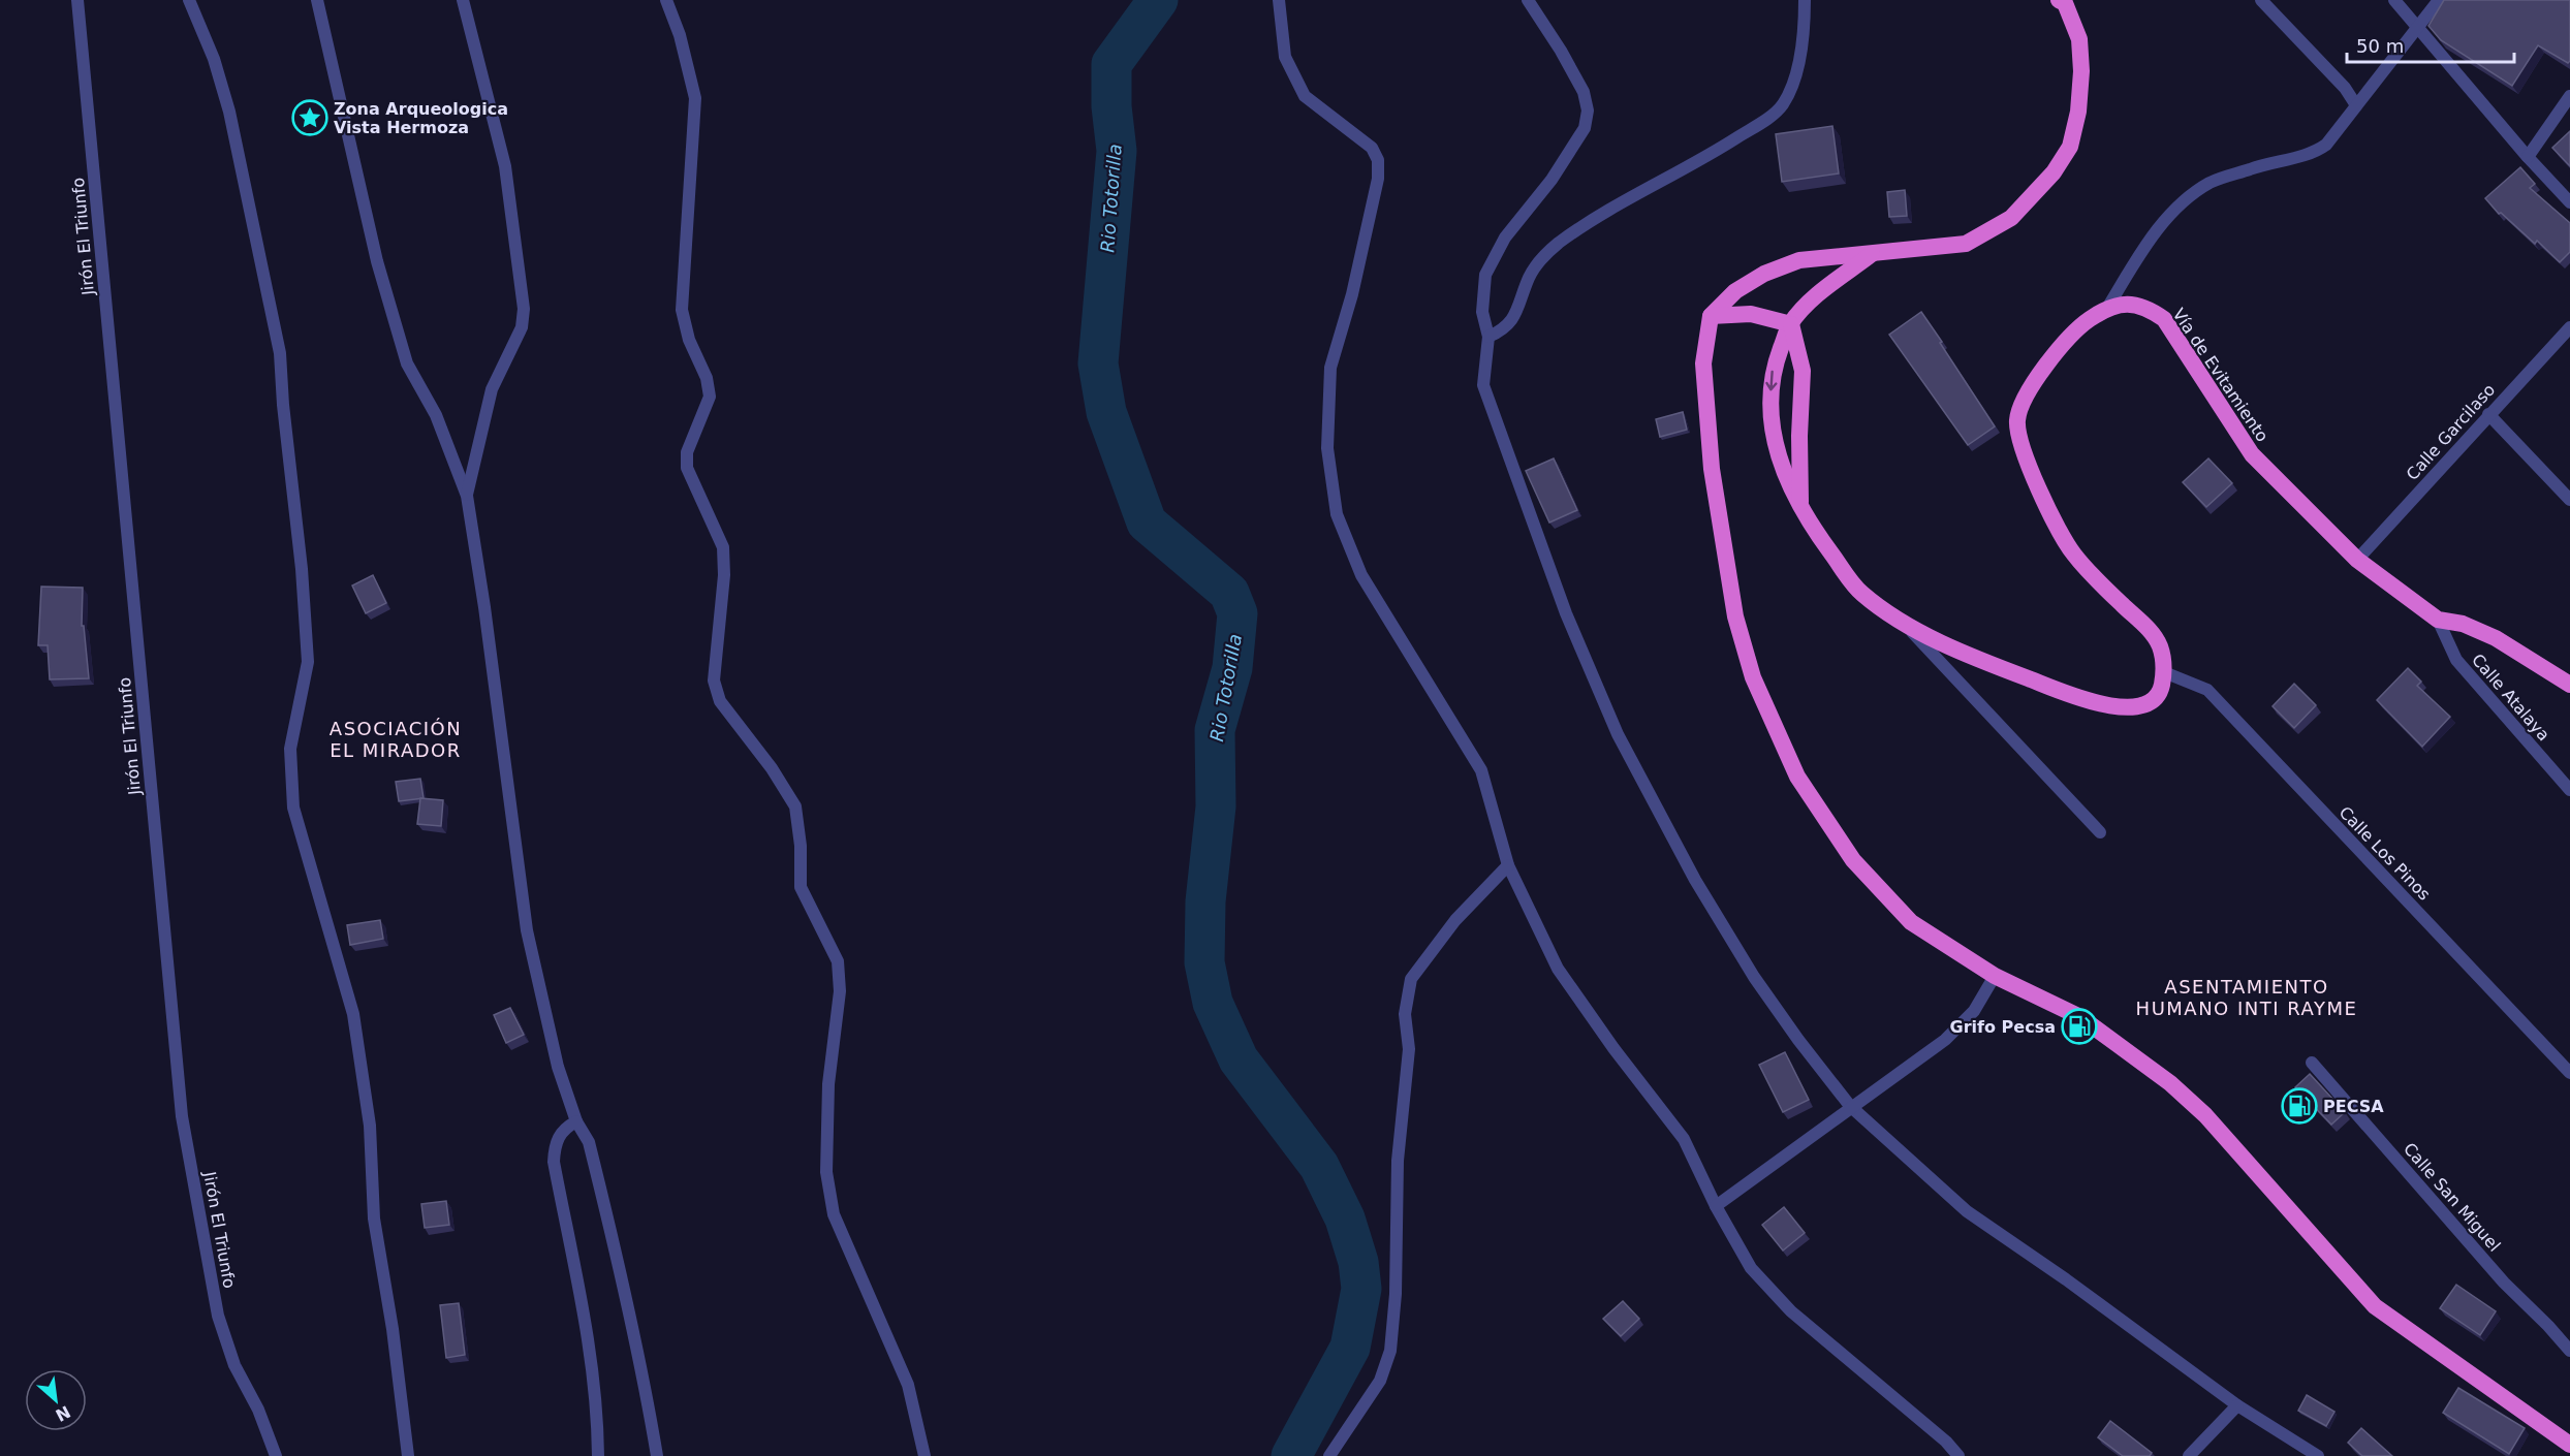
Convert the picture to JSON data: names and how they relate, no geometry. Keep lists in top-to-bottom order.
{
  "streets": {
    "highway": ["Vía de Evitamiento"],
    "street": [
      "Jirón El Triunfo",
      "Calle Garcilaso",
      "Calle Atalaya",
      "Calle Los Pinos",
      "Calle San Miguel"
    ]
  },
  "crossings": [
    ["Vía de Evitamiento", "Calle Garcilaso"],
    ["Vía de Evitamiento", "Calle Atalaya"],
    ["Vía de Evitamiento", "Calle Los Pinos"]
  ],
  "districts": ["ASOCIACIÓN EL MIRADOR", "ASENTAMIENTO HUMANO INTI RAYME"],
  "water": ["Rio Totorilla"],
  "places": {
    "place": ["Zona Arqueologica Vista Hermoza"],
    "fuel station": ["Grifo Pecsa", "PECSA"]
  },
  "scale_bar": "50 m",
  "north": "bottom right"
}
